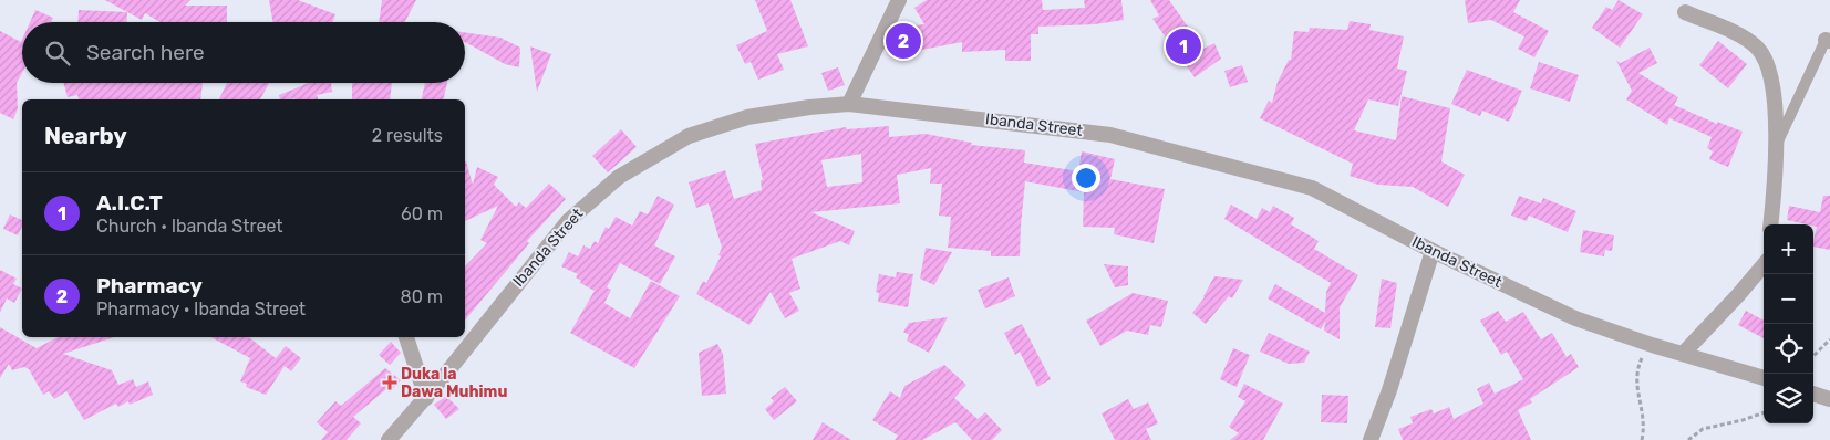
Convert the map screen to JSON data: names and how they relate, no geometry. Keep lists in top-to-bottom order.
{
  "streets": {
    "street": ["Ibanda Street"]
  },
  "places": {
    "health": ["Duka la Dawa Muhimu"]
  },
  "page": {
    "pins": ["2", "1"],
    "search": "Search here",
    "heading": ["Nearby", "2 results"],
    "list": [
      {
        "mark": "1",
        "name": "A.I.C.T",
        "note": "Church · Ibanda Street",
        "value": "60 m"
      },
      {
        "mark": "2",
        "name": "Pharmacy",
        "note": "Pharmacy · Ibanda Street",
        "value": "80 m"
      }
    ],
    "map_buttons": ["+", "−"]
  }
}
